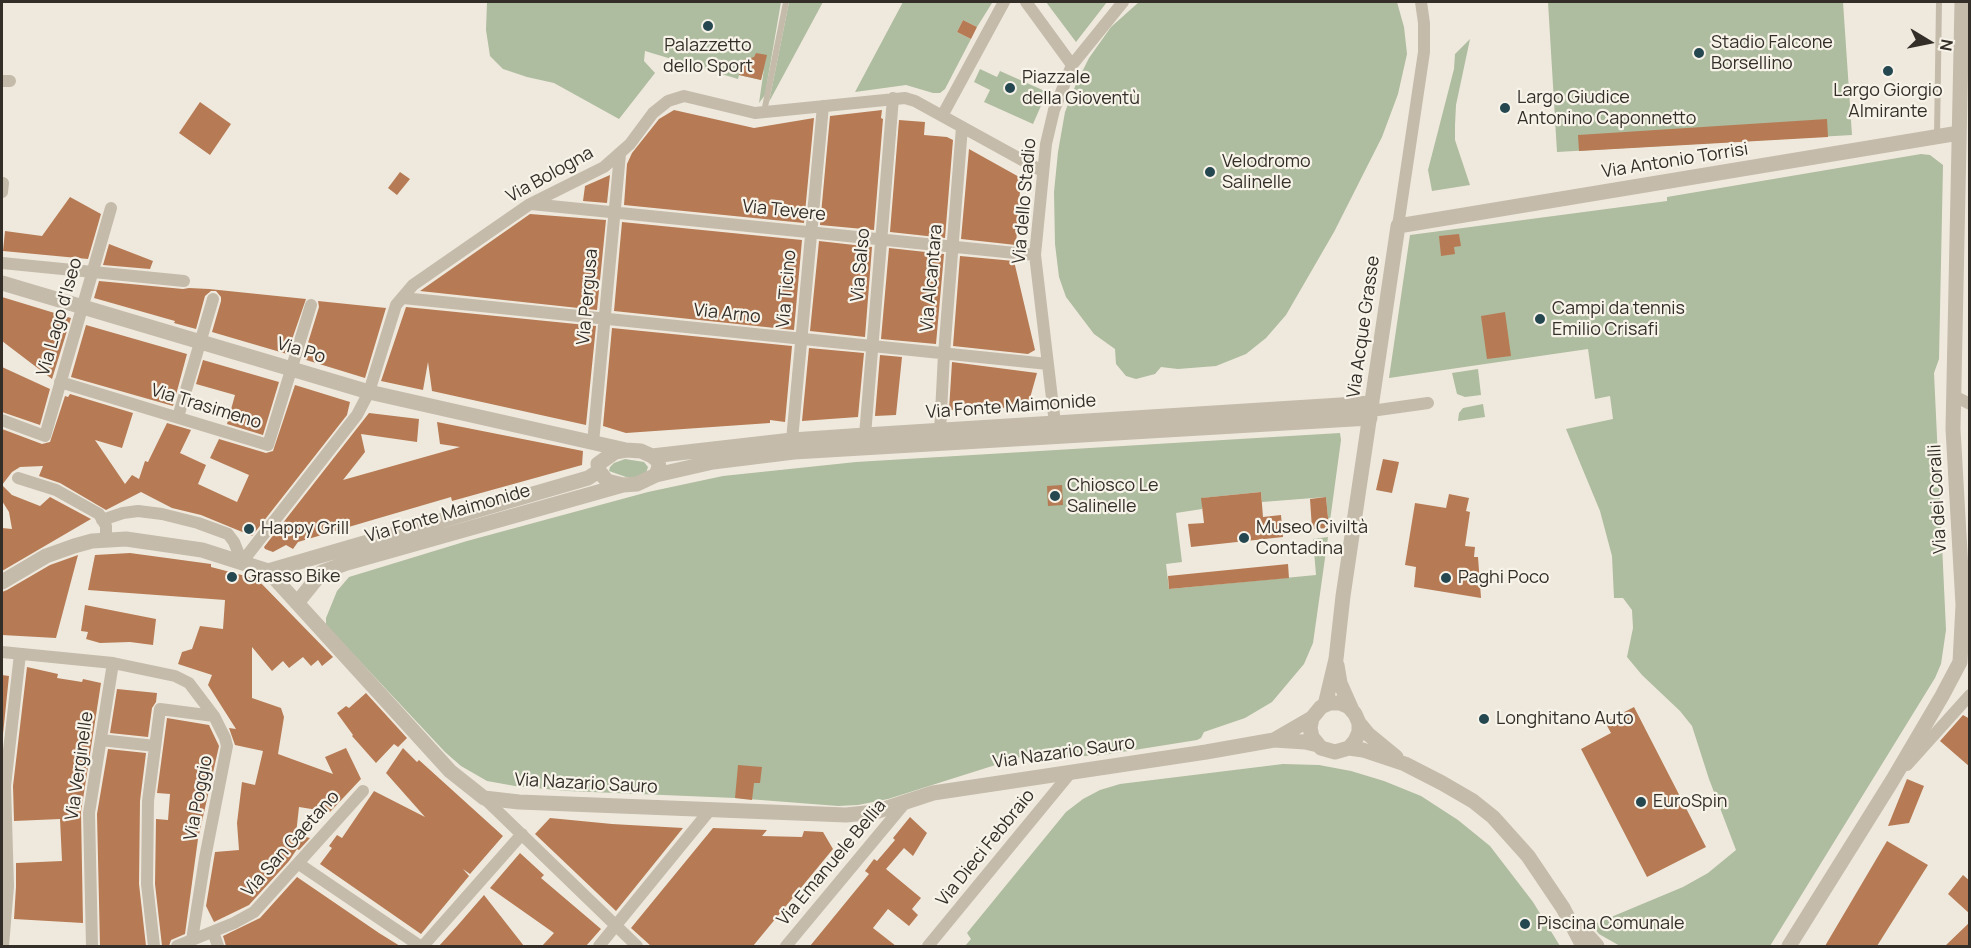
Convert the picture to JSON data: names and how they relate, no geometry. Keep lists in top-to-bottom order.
{
  "streets": {
    "street": [
      "Via Antonio Torrisi",
      "Via Bologna",
      "Via dello Stadio",
      "Via Tevere",
      "Via Salso",
      "Via Alcantara",
      "Via Ticino",
      "Via Pergusa",
      "Via Arno",
      "Via Lago d'Iseo",
      "Via Acque Grasse",
      "Via Po",
      "Via Trasimeno",
      "Via Fonte Maimonide",
      "Via dei Coralli",
      "Via Nazario Sauro",
      "Via Verginelle",
      "Via Poggio",
      "Via San Gaetano",
      "Via Dieci Febbraio",
      "Via Emanuele Bellia"
    ]
  },
  "crossings": [
    ["Via Antonio Torrisi", "Via Acque Grasse"],
    ["Via Antonio Torrisi", "Via dei Coralli"],
    ["Via Bologna", "Via dello Stadio"],
    ["Via Bologna", "Via Tevere"],
    ["Via Bologna", "Via Salso"],
    ["Via Bologna", "Via Alcantara"],
    ["Via Bologna", "Via Ticino"],
    ["Via Bologna", "Via Pergusa"],
    ["Via Bologna", "Via Arno"],
    ["Via Bologna", "Via Po"],
    ["Via dello Stadio", "Via Tevere"],
    ["Via dello Stadio", "Via Arno"],
    ["Via dello Stadio", "Via Fonte Maimonide"],
    ["Via Tevere", "Via Salso"],
    ["Via Tevere", "Via Alcantara"],
    ["Via Tevere", "Via Ticino"],
    ["Via Tevere", "Via Pergusa"],
    ["Via Salso", "Via Arno"],
    ["Via Salso", "Via Fonte Maimonide"],
    ["Via Alcantara", "Via Arno"],
    ["Via Alcantara", "Via Fonte Maimonide"],
    ["Via Ticino", "Via Arno"],
    ["Via Ticino", "Via Fonte Maimonide"],
    ["Via Pergusa", "Via Arno"],
    ["Via Pergusa", "Via Po"],
    ["Via Lago d'Iseo", "Via Po"],
    ["Via Lago d'Iseo", "Via Trasimeno"],
    ["Via Acque Grasse", "Via Fonte Maimonide"],
    ["Via Po", "Via Trasimeno"],
    ["Via Po", "Via Fonte Maimonide"],
    ["Via Nazario Sauro", "Via Dieci Febbraio"],
    ["Via Nazario Sauro", "Via Emanuele Bellia"],
    ["Via Verginelle", "Via Poggio"],
    ["Via Poggio", "Via San Gaetano"]
  ],
  "places": [
    "Palazzetto dello Sport",
    "Stadio Falcone Borsellino",
    "Largo Giorgio Almirante",
    "Piazzale della Gioventù",
    "Largo Giudice Antonino Caponnetto",
    "Velodromo Salinelle",
    "Campi da tennis Emilio Crisafi",
    "Chiosco Le Salinelle",
    "Happy Grill",
    "Museo Civiltà Contadina",
    "Grasso Bike",
    "Paghi Poco",
    "Longhitano Auto",
    "EuroSpin",
    "Piscina Comunale"
  ],
  "north": "right"
}
